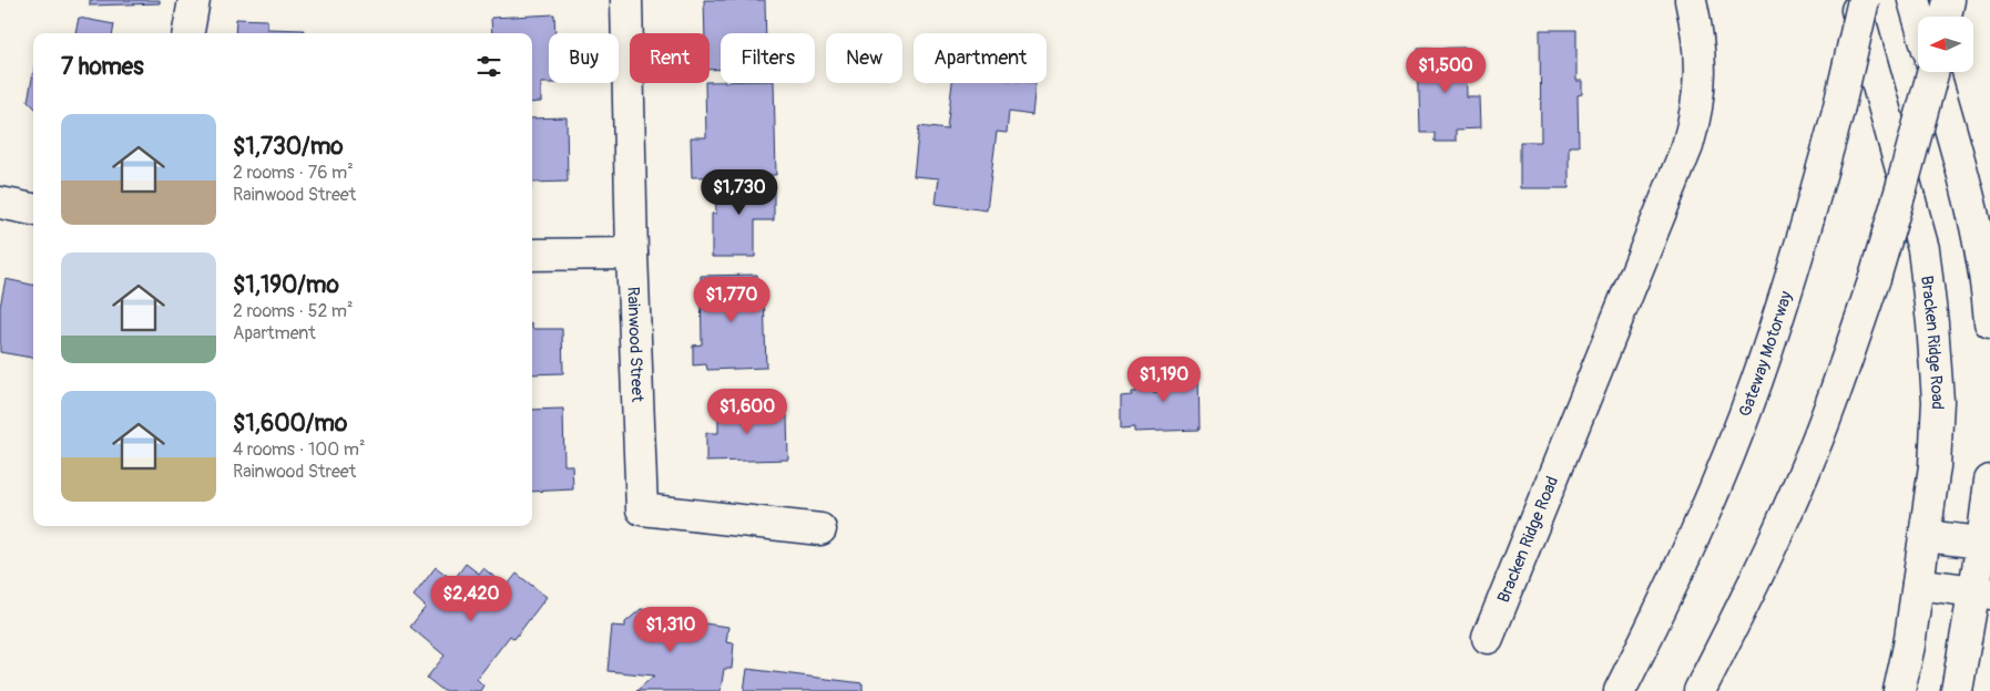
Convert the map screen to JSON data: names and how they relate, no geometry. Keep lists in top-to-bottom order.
{
  "streets": {
    "main road": ["Bracken Ridge Road", "Rainwood Street", "Gateway Motorway"]
  },
  "north": "left",
  "page": {
    "chip": [
      "Buy",
      "Rent",
      "Filters",
      "New",
      "Apartment"
    ],
    "heading": "7 homes",
    "price": [
      "$1,500",
      "$1,730",
      "$1,770",
      "$1,190",
      "$1,600",
      "$2,420",
      "$1,310"
    ],
    "list": [
      {
        "name": "$1,730/mo",
        "note": "2 rooms · 76 m² · Rainwood Street"
      },
      {
        "name": "$1,190/mo",
        "note": "2 rooms · 52 m² · Apartment"
      },
      {
        "name": "$1,600/mo",
        "note": "4 rooms · 100 m² · Rainwood Street"
      }
    ]
  }
}
